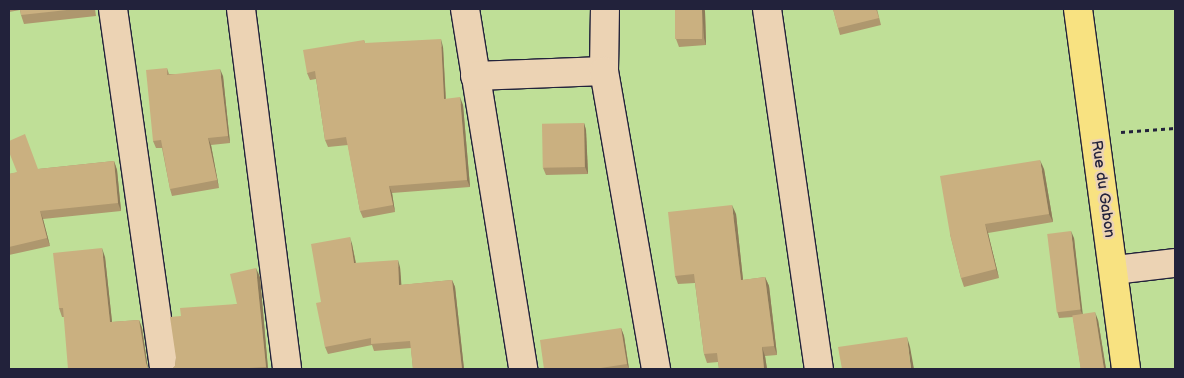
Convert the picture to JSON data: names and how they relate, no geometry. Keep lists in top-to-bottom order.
{
  "streets": {
    "highway": ["Rue du Gabon"]
  }
}
